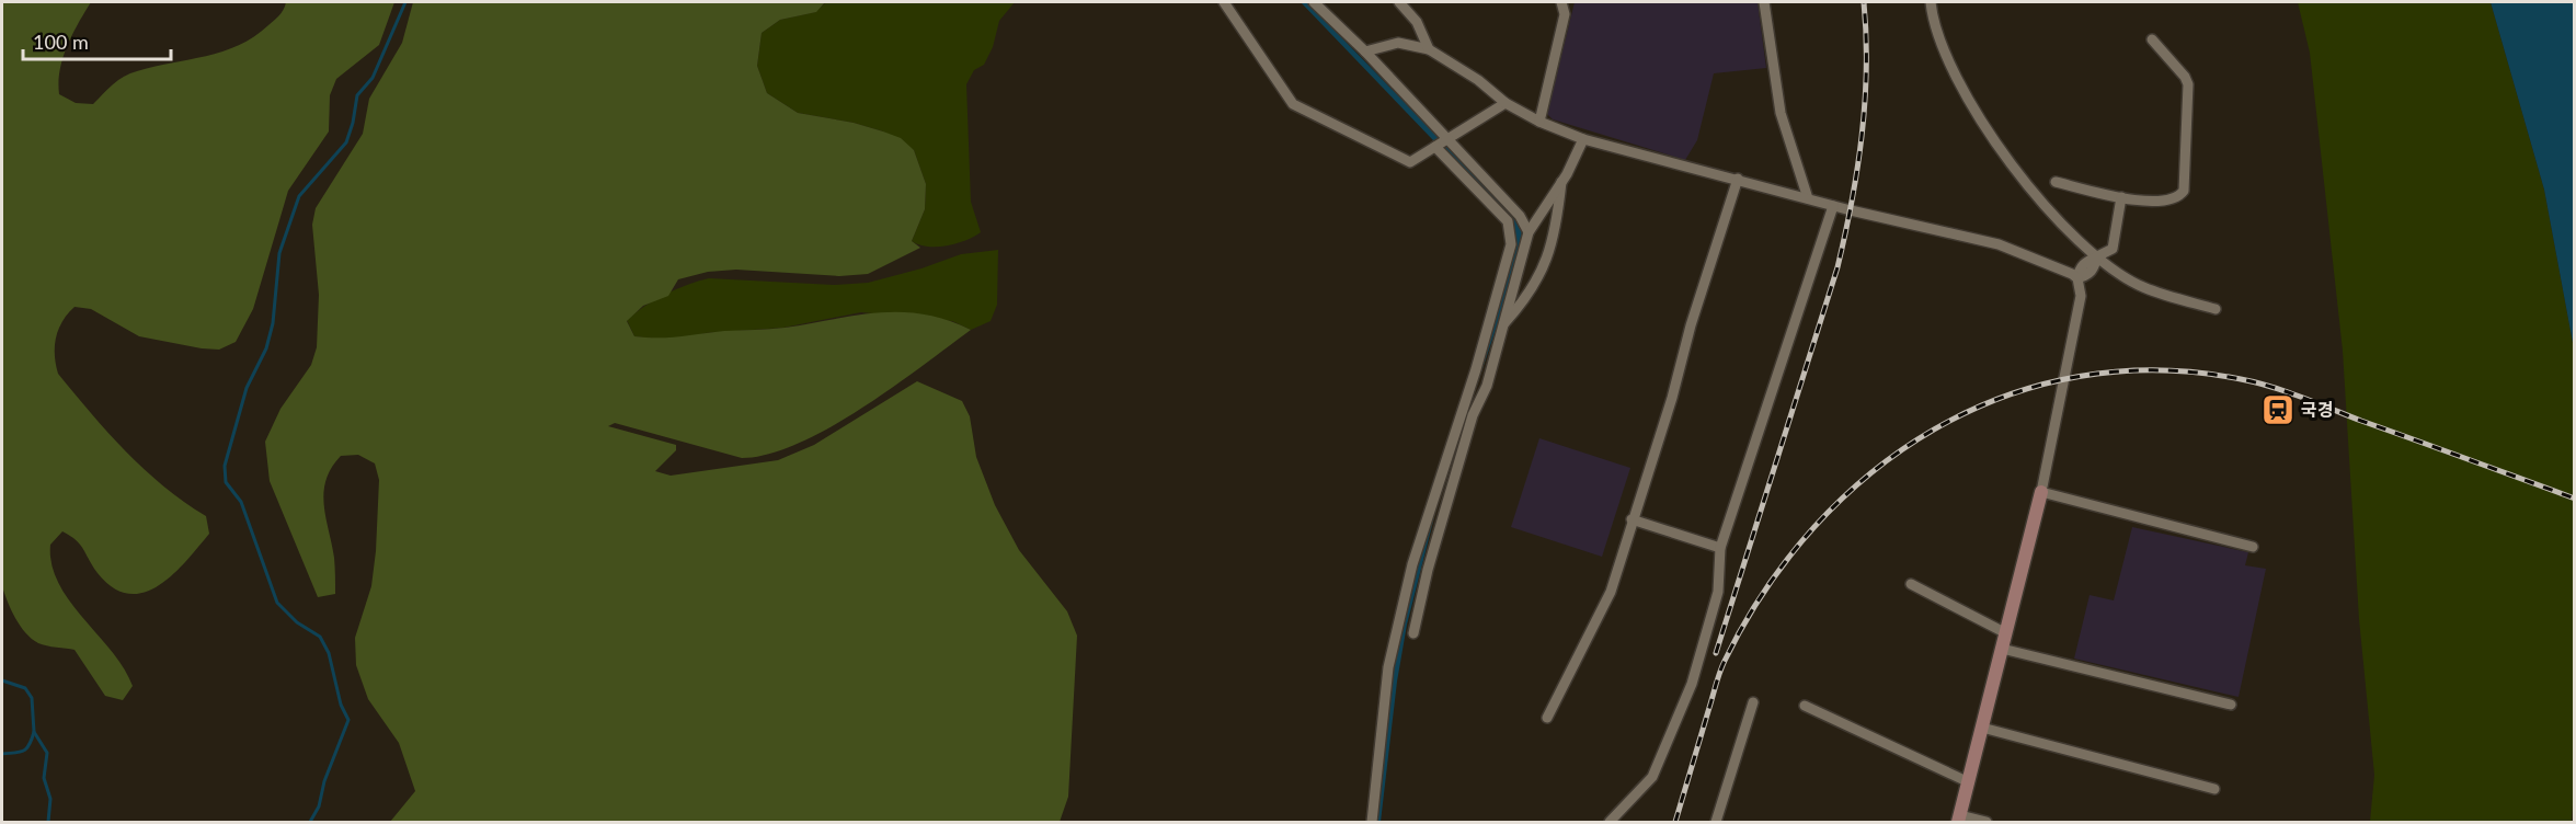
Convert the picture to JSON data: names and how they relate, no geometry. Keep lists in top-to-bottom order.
{
  "places": {
    "station": ["국경"]
  },
  "scale_bar": "100 m"
}
